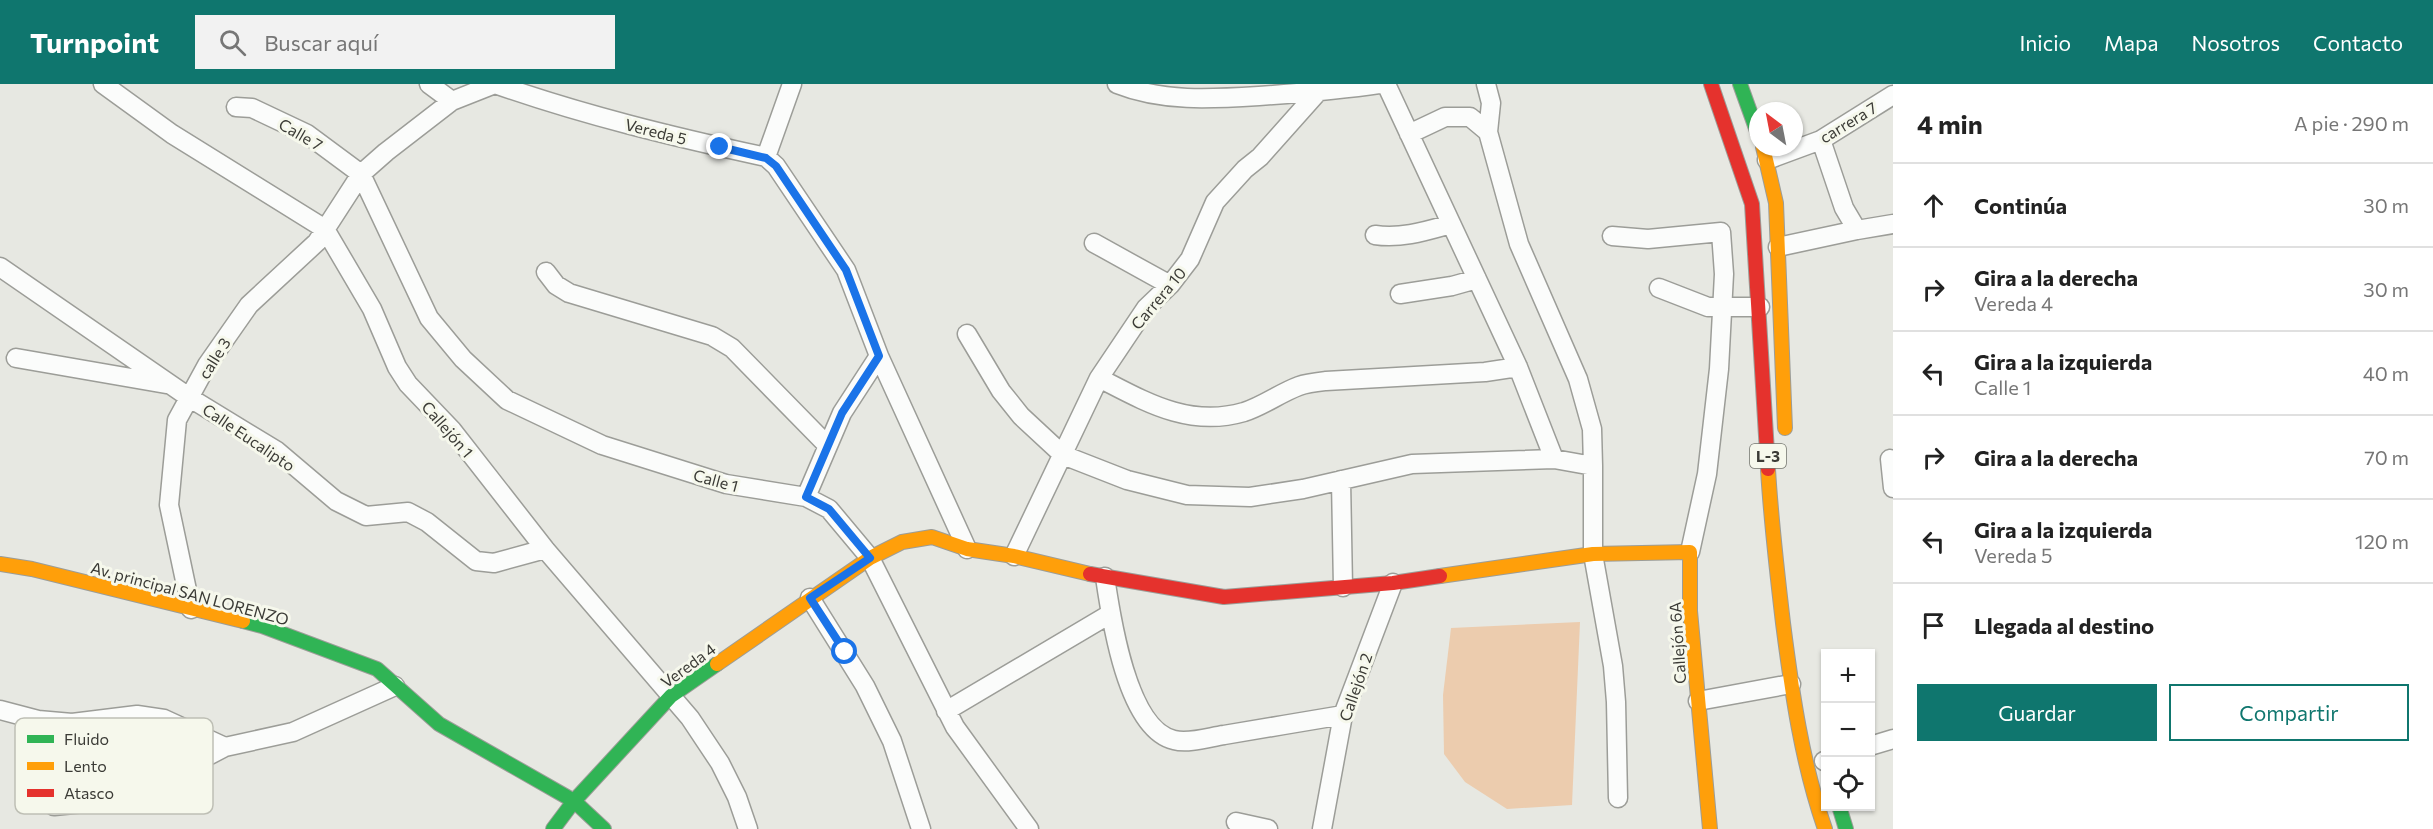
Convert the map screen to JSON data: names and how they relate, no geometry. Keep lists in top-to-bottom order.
{
  "streets": {
    "main road": [
      "L-3",
      "Av. principal SAN LORENZO",
      "Callejón 6A",
      "Vereda 4"
    ],
    "street": [
      "carrera 7",
      "Vereda 5",
      "Calle 7",
      "Carrera 10",
      "calle 3",
      "Callejón 1",
      "Calle Eucalipto",
      "Calle 1",
      "Callejón 2"
    ]
  },
  "crossings": [
    ["Vereda 5", "Calle 7"],
    ["Vereda 5", "calle 3"],
    ["Vereda 5", "Callejón 1"],
    ["Vereda 5", "Calle 1"],
    ["Calle 7", "Calle 1"],
    ["Carrera 10", "Vereda 4"],
    ["calle 3", "Callejón 1"],
    ["calle 3", "Calle Eucalipto"],
    ["calle 3", "Av. principal SAN LORENZO"],
    ["Callejón 1", "Calle Eucalipto"],
    ["Callejón 1", "Vereda 4"],
    ["Calle 1", "Vereda 4"],
    ["Av. principal SAN LORENZO", "Vereda 4"],
    ["Vereda 4", "Callejón 2"]
  ],
  "legend": ["Fluido", "Lento", "Atasco"],
  "north": "top left",
  "page": {
    "header": "Turnpoint",
    "search": "Buscar aquí",
    "nav": [
      "Inicio",
      "Mapa",
      "Nosotros",
      "Contacto"
    ],
    "heading": ["4 min", "A pie · 290 m"],
    "list": [
      ["Continúa", "30 m"],
      ["Gira a la derecha", "Vereda 4", "30 m"],
      ["Gira a la izquierda", "Calle 1", "40 m"],
      ["Gira a la derecha", "70 m"],
      ["Gira a la izquierda", "Vereda 5", "120 m"],
      "Llegada al destino"
    ],
    "map_buttons": ["+", "−"],
    "buttons": ["Guardar", "Compartir"]
  }
}
